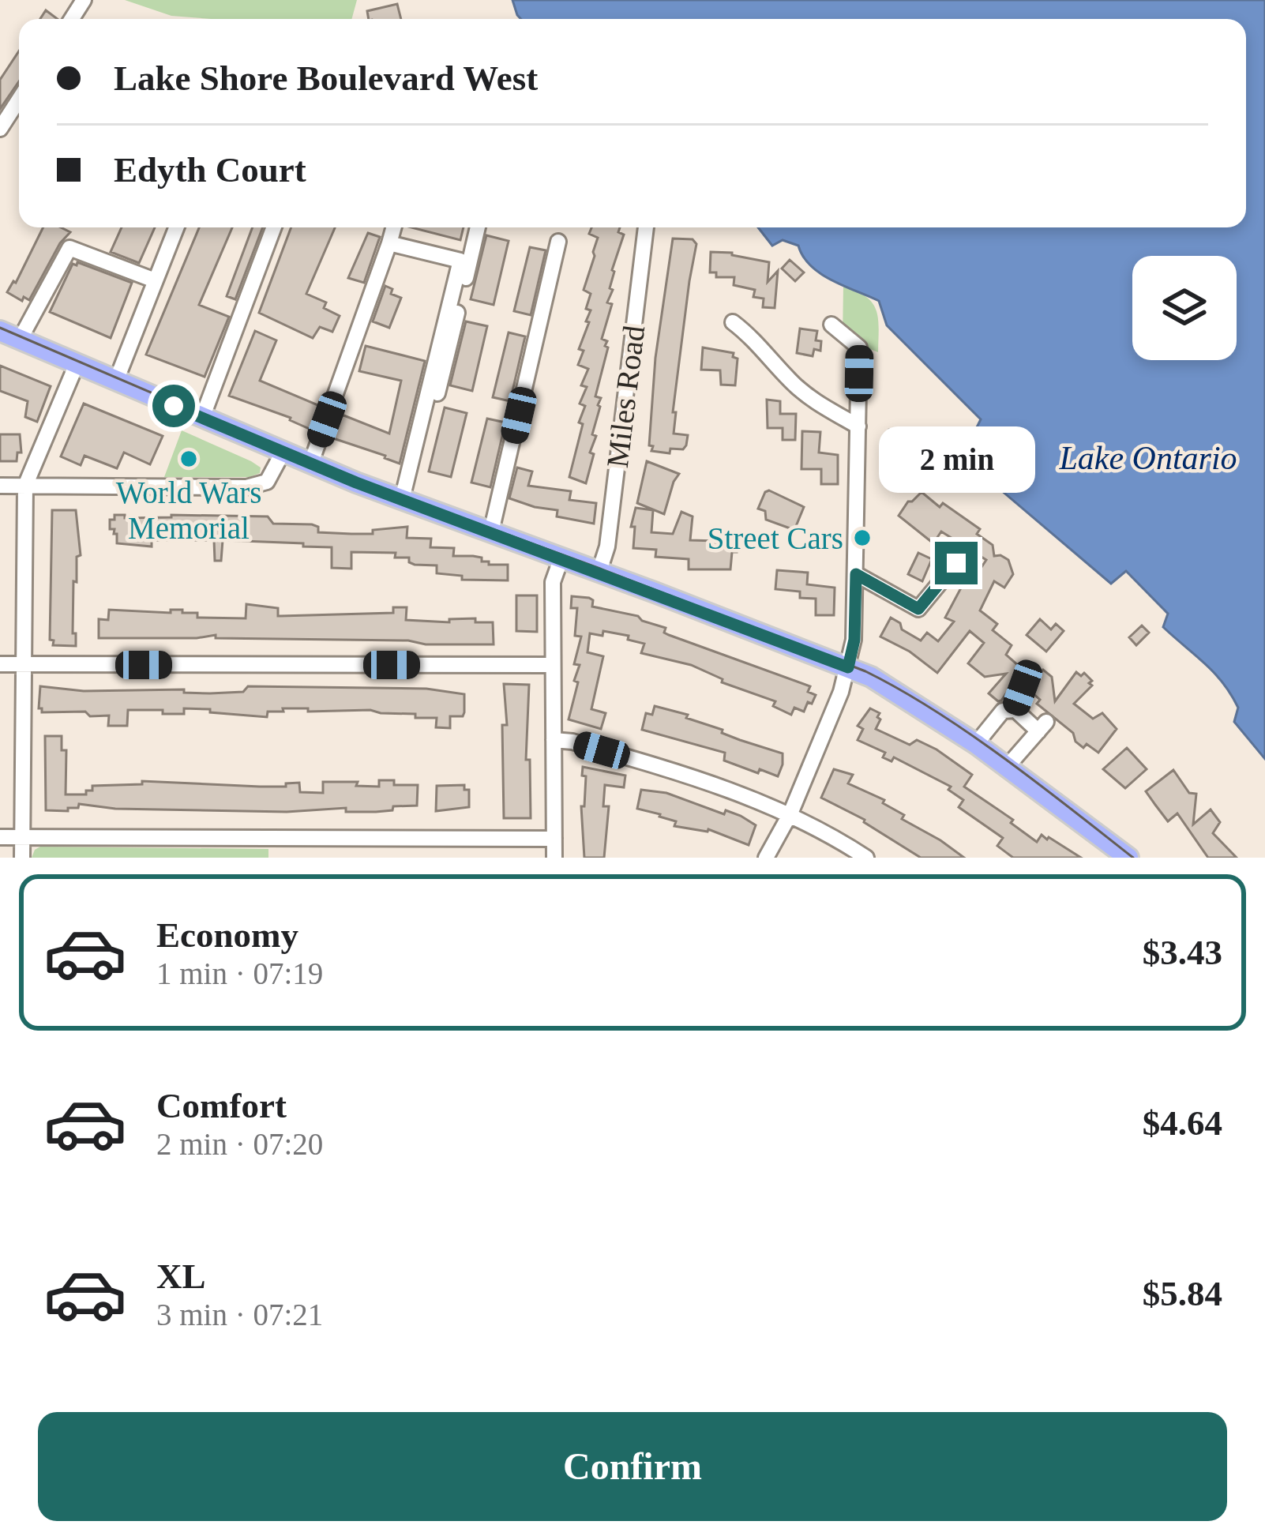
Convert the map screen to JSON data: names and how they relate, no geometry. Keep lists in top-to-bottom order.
{
  "streets": {
    "street": ["Miles Road"]
  },
  "water": ["Lake Ontario"],
  "places": ["World Wars Memorial", "Street Cars"],
  "page": {
    "banner": ["Lake Shore Boulevard West", "Edyth Court"],
    "bubble": "2 min",
    "list": [
      {
        "name": "Economy",
        "note": "1 min · 07:19",
        "value": "$3.43"
      },
      {
        "name": "Comfort",
        "note": "2 min · 07:20",
        "value": "$4.64"
      },
      {
        "name": "XL",
        "note": "3 min · 07:21",
        "value": "$5.84"
      }
    ],
    "buttons": "Confirm"
  }
}
